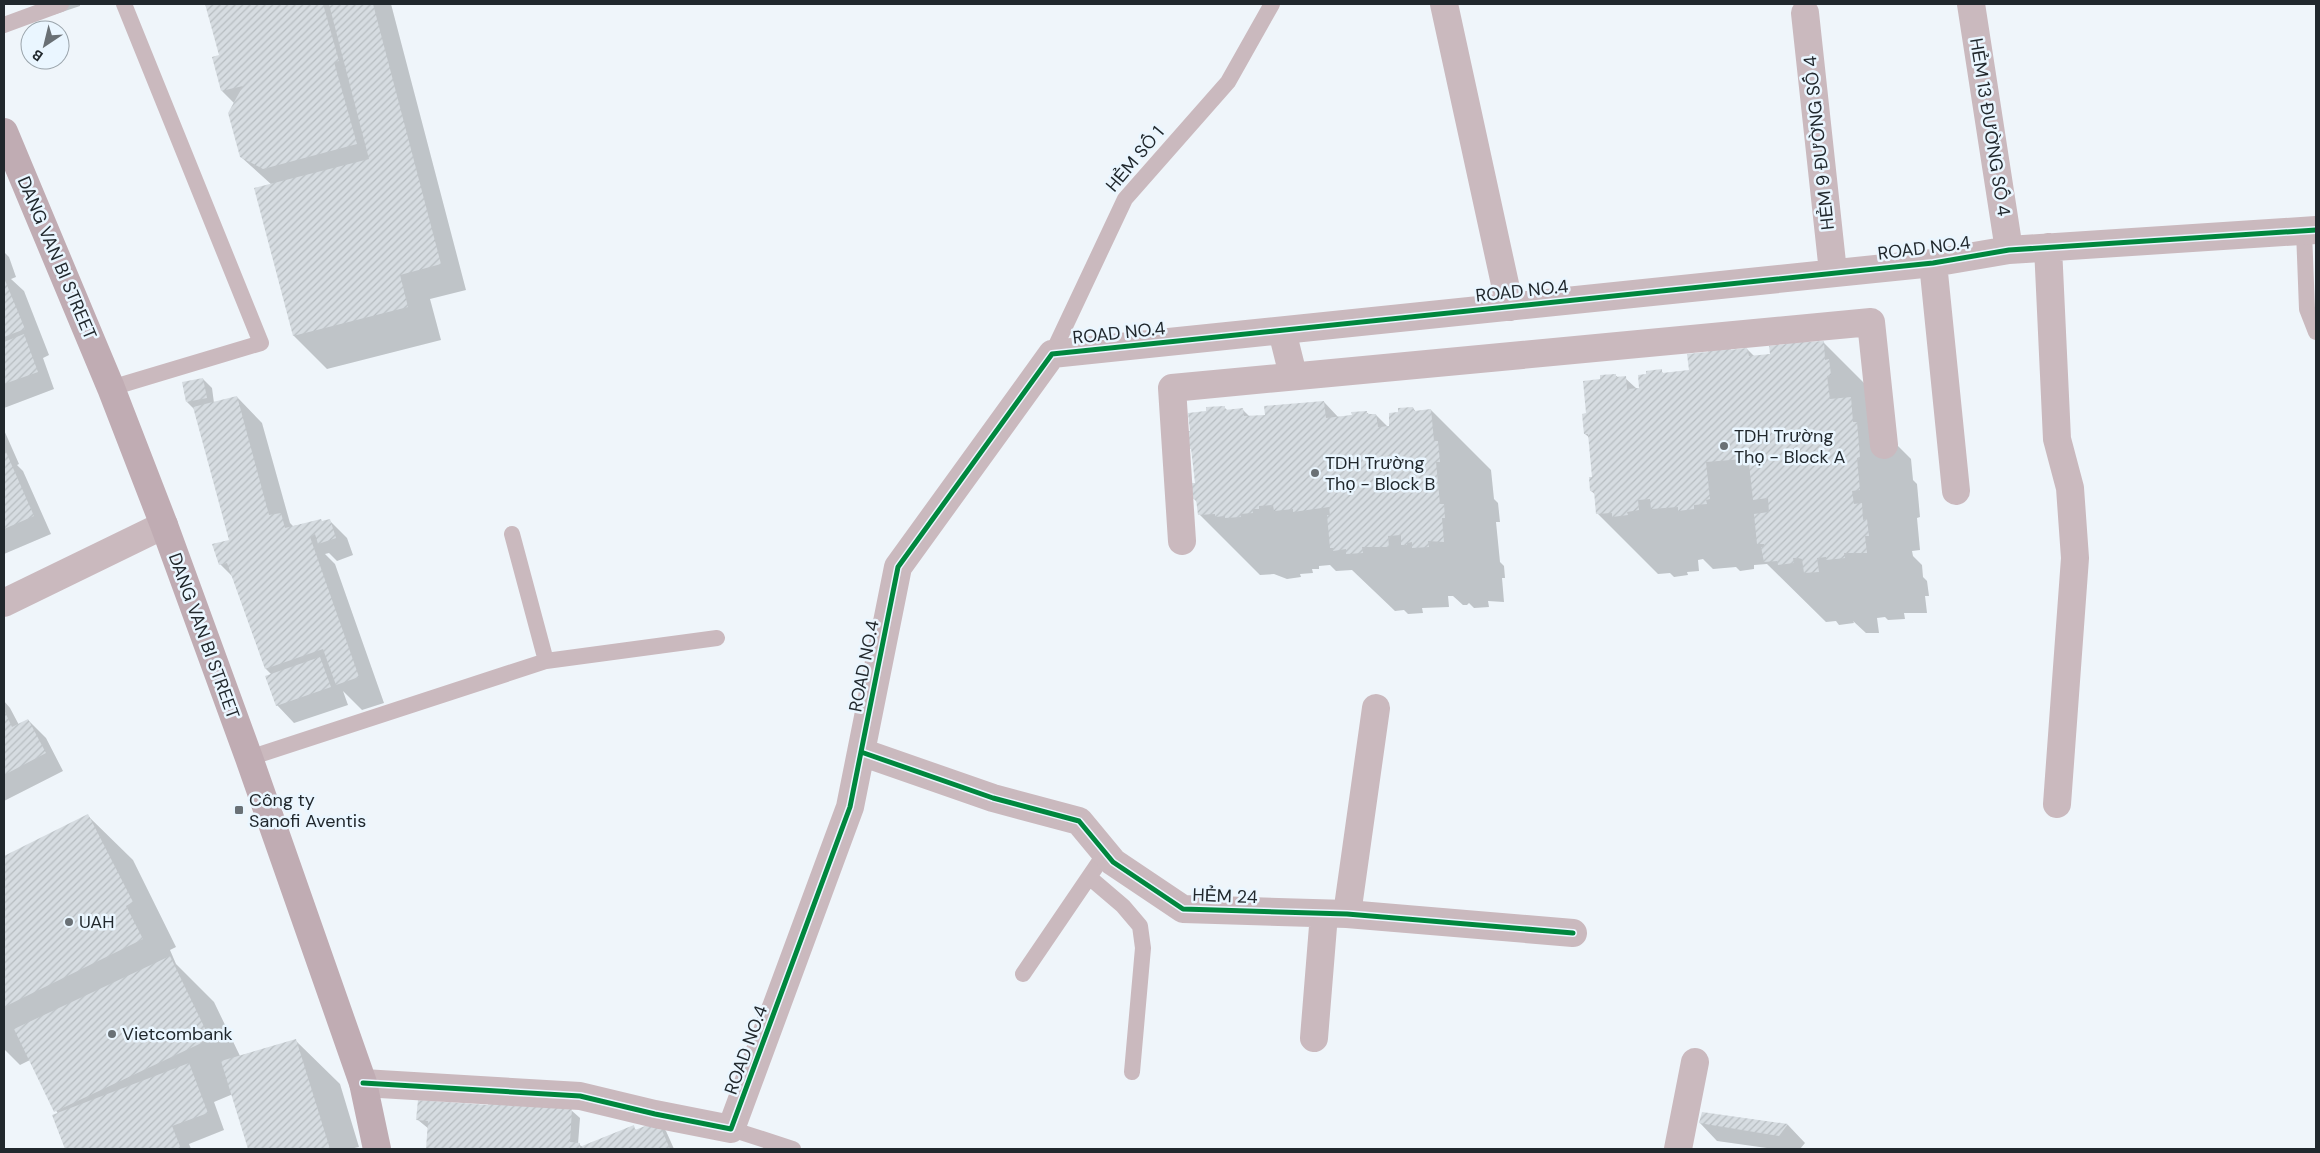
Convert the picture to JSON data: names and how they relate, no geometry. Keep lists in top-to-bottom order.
{
  "streets": {
    "main road": ["DANG VAN BI STREET"],
    "street": [
      "HẺM 13 ĐƯỜNG SỐ 4",
      "HẺM 9 ĐƯỜNG SỐ 4",
      "ROAD NO.4",
      "HẺM 24"
    ],
    "lane": ["HẺM SỐ 1"]
  },
  "crossings": [
    ["HẺM 13 ĐƯỜNG SỐ 4", "ROAD NO.4"],
    ["HẺM 9 ĐƯỜNG SỐ 4", "ROAD NO.4"],
    ["HẺM SỐ 1", "ROAD NO.4"],
    ["ROAD NO.4", "HẺM 24"]
  ],
  "places": {
    "other": [
      "TDH Trường Thọ - Block A",
      "TDH Trường Thọ - Block B",
      "UAH",
      "Vietcombank"
    ],
    "transit": ["Công ty Sanofi Aventis"]
  },
  "north": "bottom left"
}
